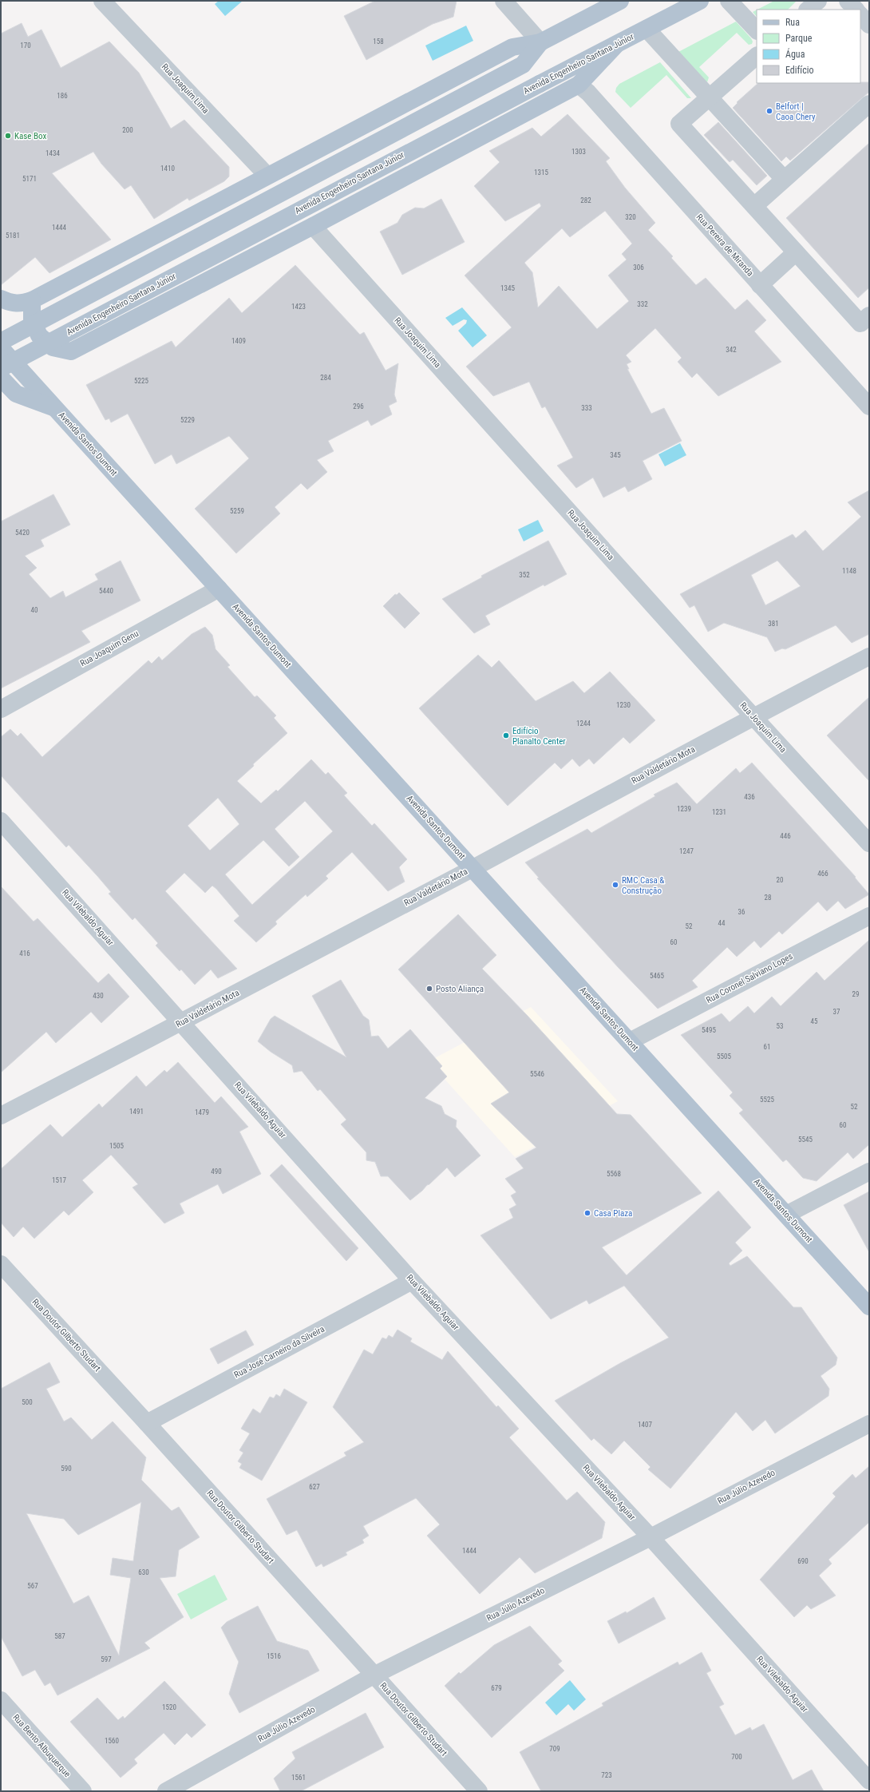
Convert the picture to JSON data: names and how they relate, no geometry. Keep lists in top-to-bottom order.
{
  "streets": {
    "main road": ["Avenida Engenheiro Santana Júnior", "Avenida Santos Dumont"],
    "street": [
      "Rua Joaquim Lima",
      "Rua Pereira de Miranda",
      "Rua Joaquim Genu",
      "Rua Valdetário Mota",
      "Rua Vilebaldo Aguiar",
      "Rua Coronel Salviano Lopes",
      "Rua Doutor Gilberto Studart",
      "Rua José Carneiro da Silveira",
      "Rua Júlio Azevedo",
      "Rua Bento Albuquerque"
    ]
  },
  "crossings": [
    ["Rua Joaquim Lima", "Rua Valdetário Mota"],
    ["Avenida Santos Dumont", "Rua Joaquim Genu"],
    ["Avenida Santos Dumont", "Rua Valdetário Mota"],
    ["Avenida Santos Dumont", "Rua Coronel Salviano Lopes"],
    ["Rua Valdetário Mota", "Rua Vilebaldo Aguiar"],
    ["Rua Vilebaldo Aguiar", "Rua José Carneiro da Silveira"],
    ["Rua Vilebaldo Aguiar", "Rua Júlio Azevedo"],
    ["Rua Doutor Gilberto Studart", "Rua José Carneiro da Silveira"],
    ["Rua Doutor Gilberto Studart", "Rua Júlio Azevedo"]
  ],
  "places": [
    "Belfort | Caoa Chery",
    "Kase Box",
    "Edifício Planalto Center",
    "RMC Casa & Construção",
    "Posto Aliança",
    "Casa Plaza"
  ],
  "house_numbers": [
    "158",
    "170",
    "186",
    "200",
    "1303",
    "1434",
    "1410",
    "1315",
    "5171",
    "282",
    "320",
    "1444",
    "5181",
    "306",
    "1345",
    "332",
    "1423",
    "1409",
    "342",
    "284",
    "5225",
    "296",
    "333",
    "5229",
    "345",
    "5259",
    "5420",
    "1148",
    "352",
    "5440",
    "40",
    "381",
    "1230",
    "1244",
    "436",
    "1239",
    "1231",
    "446",
    "1247",
    "466",
    "20",
    "28",
    "36",
    "44",
    "52",
    "60",
    "416",
    "5465",
    "29",
    "430",
    "37",
    "45",
    "53",
    "5495",
    "61",
    "5505",
    "5546",
    "5525",
    "52",
    "1491",
    "1479",
    "60",
    "5545",
    "1505",
    "490",
    "5568",
    "1517",
    "500",
    "1407",
    "590",
    "627",
    "1444",
    "690",
    "630",
    "567",
    "587",
    "1516",
    "597",
    "679",
    "1520",
    "1560",
    "709",
    "700",
    "723",
    "1561"
  ],
  "legend": [
    "Rua",
    "Parque",
    "Água",
    "Edifício"
  ]
}
